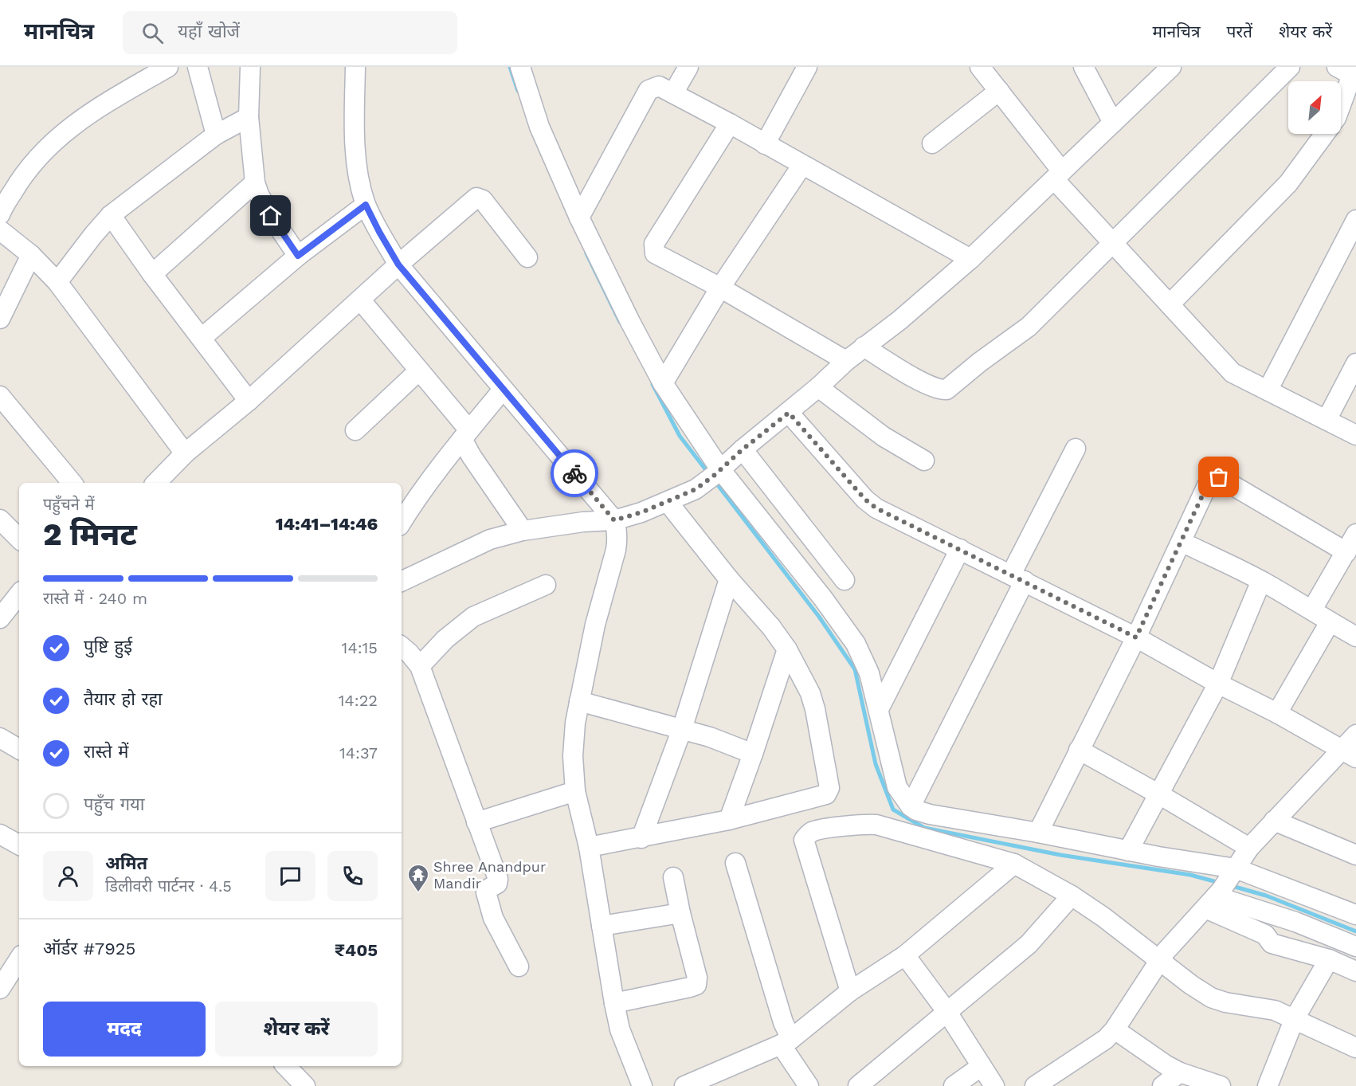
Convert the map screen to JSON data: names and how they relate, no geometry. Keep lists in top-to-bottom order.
{
  "places": {
    "temple": ["Shree Anandpur Mandir"]
  },
  "north": "top right",
  "page": {
    "header": "मानचित्र",
    "search": "यहाँ खोजें",
    "nav": ["मानचित्र", "परतें", "शेयर करें"],
    "heading": ["2 मिनट", "पहुँचने में", "14:41–14:46"],
    "panel": [
      "अमित",
      "डिलीवरी पार्टनर · 4.5",
      "ऑर्डर #7925",
      "₹405"
    ],
    "bar": "रास्ते में · 240 m",
    "list": [
      ["पुष्टि हुई", "14:15"],
      ["तैयार हो रहा", "14:22"],
      ["रास्ते में", "14:37"],
      "पहुँच गया"
    ],
    "buttons": ["मदद", "शेयर करें"]
  }
}
